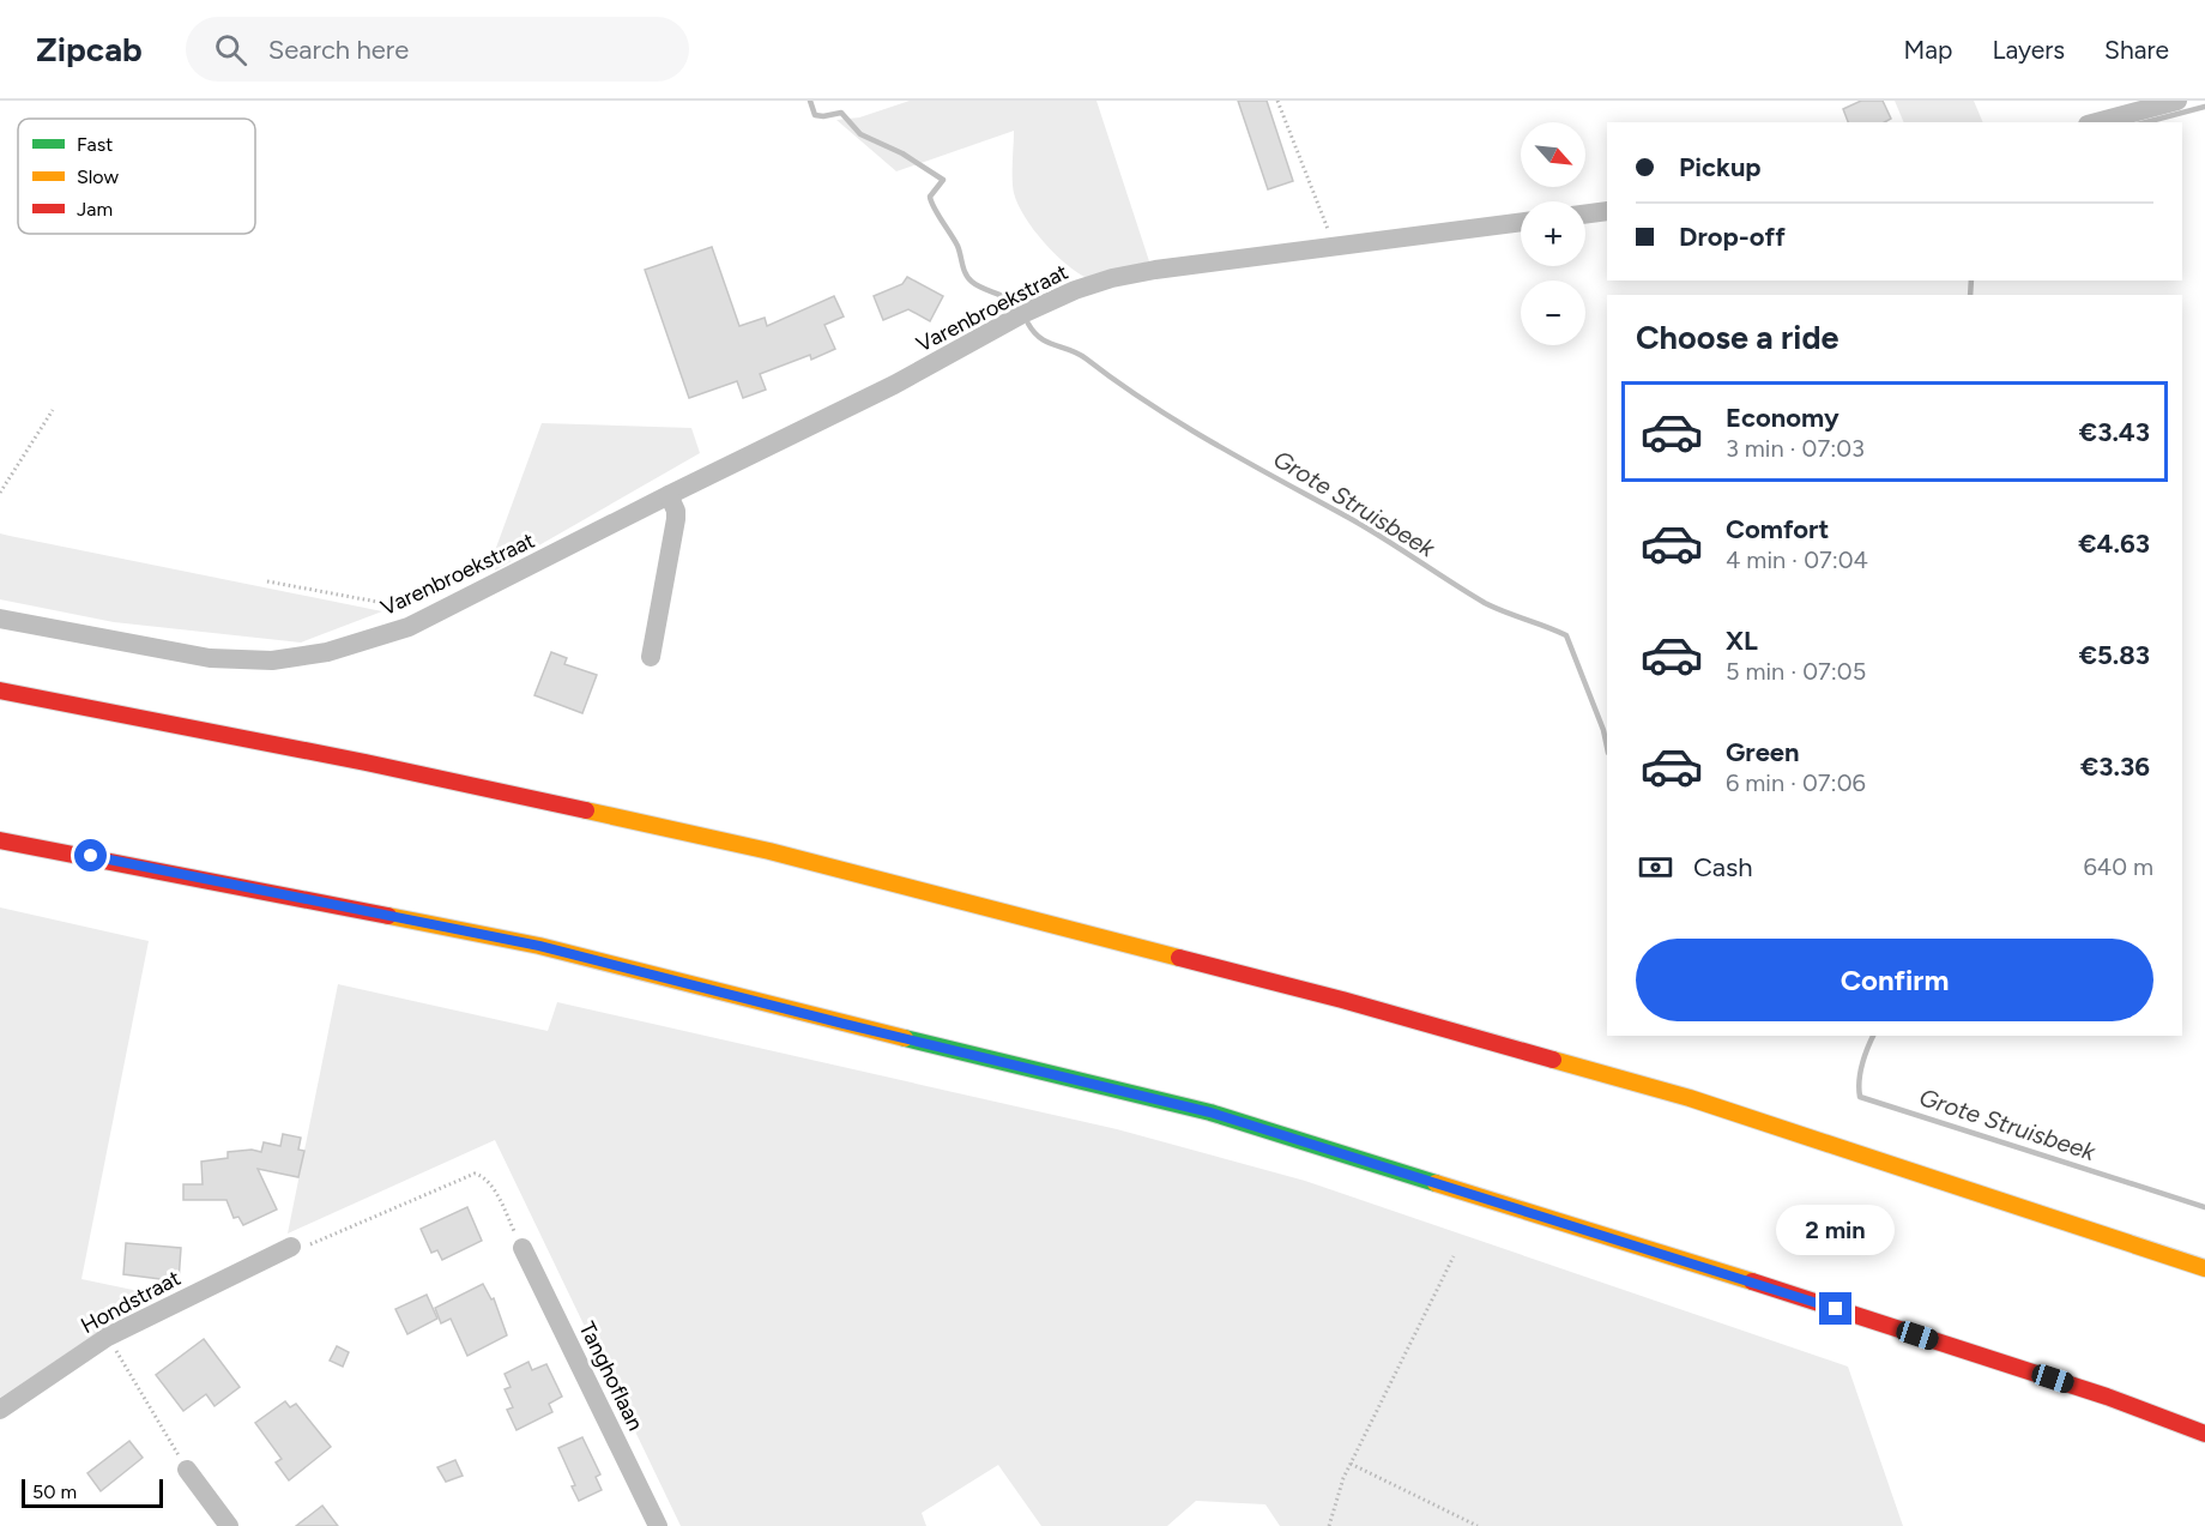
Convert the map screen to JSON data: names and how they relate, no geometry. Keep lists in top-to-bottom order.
{
  "streets": {
    "street": ["Varenbroekstraat", "Hondstraat", "Tanghoflaan"]
  },
  "water": ["Grote Struisbeek"],
  "legend": ["Fast", "Slow", "Jam"],
  "scale_bar": "50 m",
  "north": "bottom right",
  "page": {
    "header": "Zipcab",
    "search": "Search here",
    "nav": ["Map", "Layers", "Share"],
    "map_buttons": ["+", "−"],
    "banner": ["Pickup", "Drop-off"],
    "heading": "Choose a ride",
    "list": [
      {
        "name": "Economy",
        "note": "3 min · 07:03",
        "value": "€3.43"
      },
      {
        "name": "Comfort",
        "note": "4 min · 07:04",
        "value": "€4.63"
      },
      {
        "name": "XL",
        "note": "5 min · 07:05",
        "value": "€5.83"
      },
      {
        "name": "Green",
        "note": "6 min · 07:06",
        "value": "€3.36"
      }
    ],
    "pay": ["Cash", "640 m"],
    "buttons": "Confirm",
    "bubble": "2 min",
    "scale": "50 m"
  }
}
